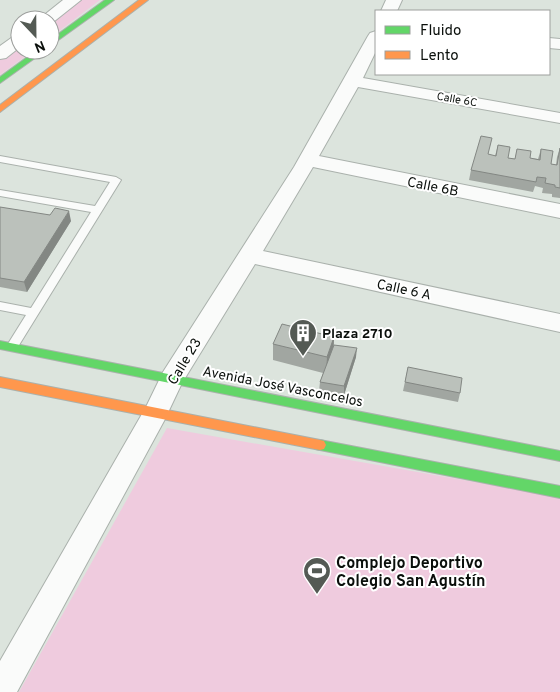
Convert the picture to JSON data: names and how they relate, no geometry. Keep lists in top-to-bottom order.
{
  "streets": {
    "main road": ["Avenida José Vasconcelos"],
    "street": [
      "Calle 6C",
      "Calle 6B",
      "Calle 6 A",
      "Calle 23"
    ]
  },
  "crossings": [
    ["Calle 6C", "Calle 23"],
    ["Calle 6B", "Calle 23"],
    ["Calle 6 A", "Calle 23"],
    ["Calle 23", "Avenida José Vasconcelos"]
  ],
  "places": {
    "building": ["Plaza 2710"],
    "sports": ["Complejo Deportivo Colegio San Agustín"]
  },
  "legend": ["Fluido", "Lento"],
  "north": "bottom"
}
